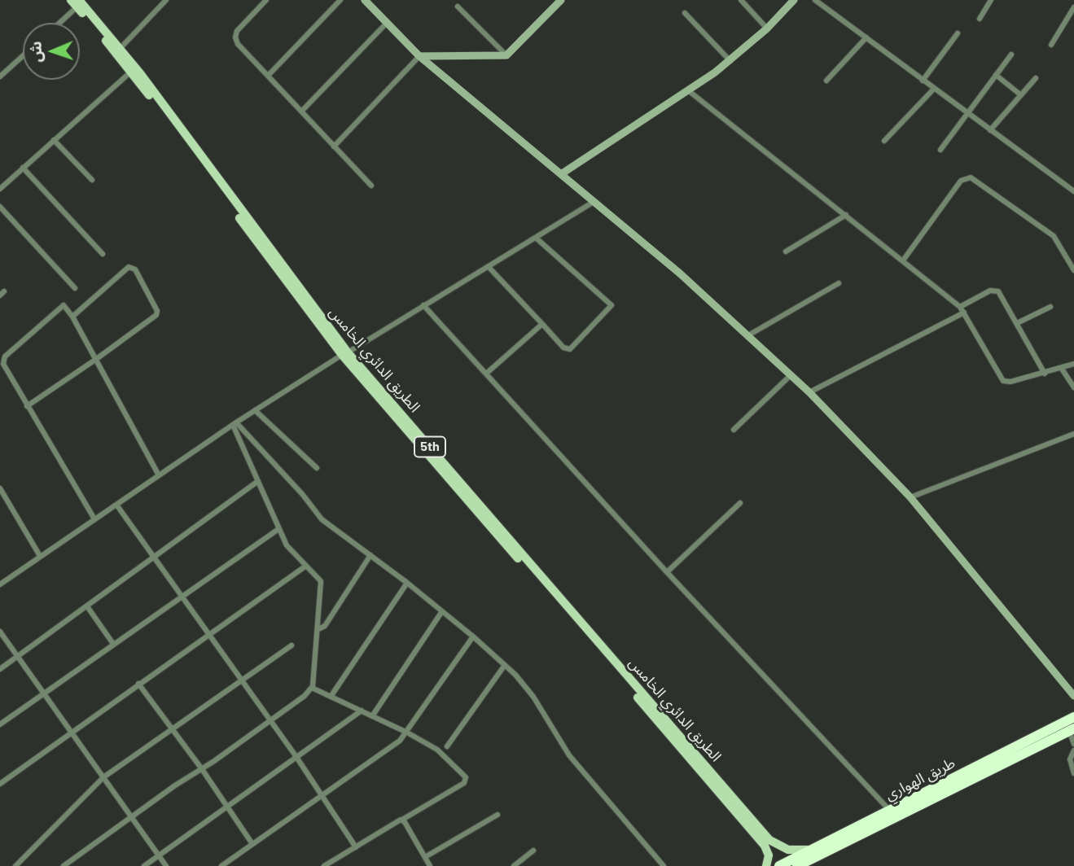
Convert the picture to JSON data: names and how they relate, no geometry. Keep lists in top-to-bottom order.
{
  "streets": {
    "highway": ["طريق الهواري"],
    "main road": ["الطريق الدائري الخامس", "5th"]
  },
  "crossings": [
    ["الطريق الدائري الخامس", "طريق الهواري"]
  ],
  "north": "left"
}
